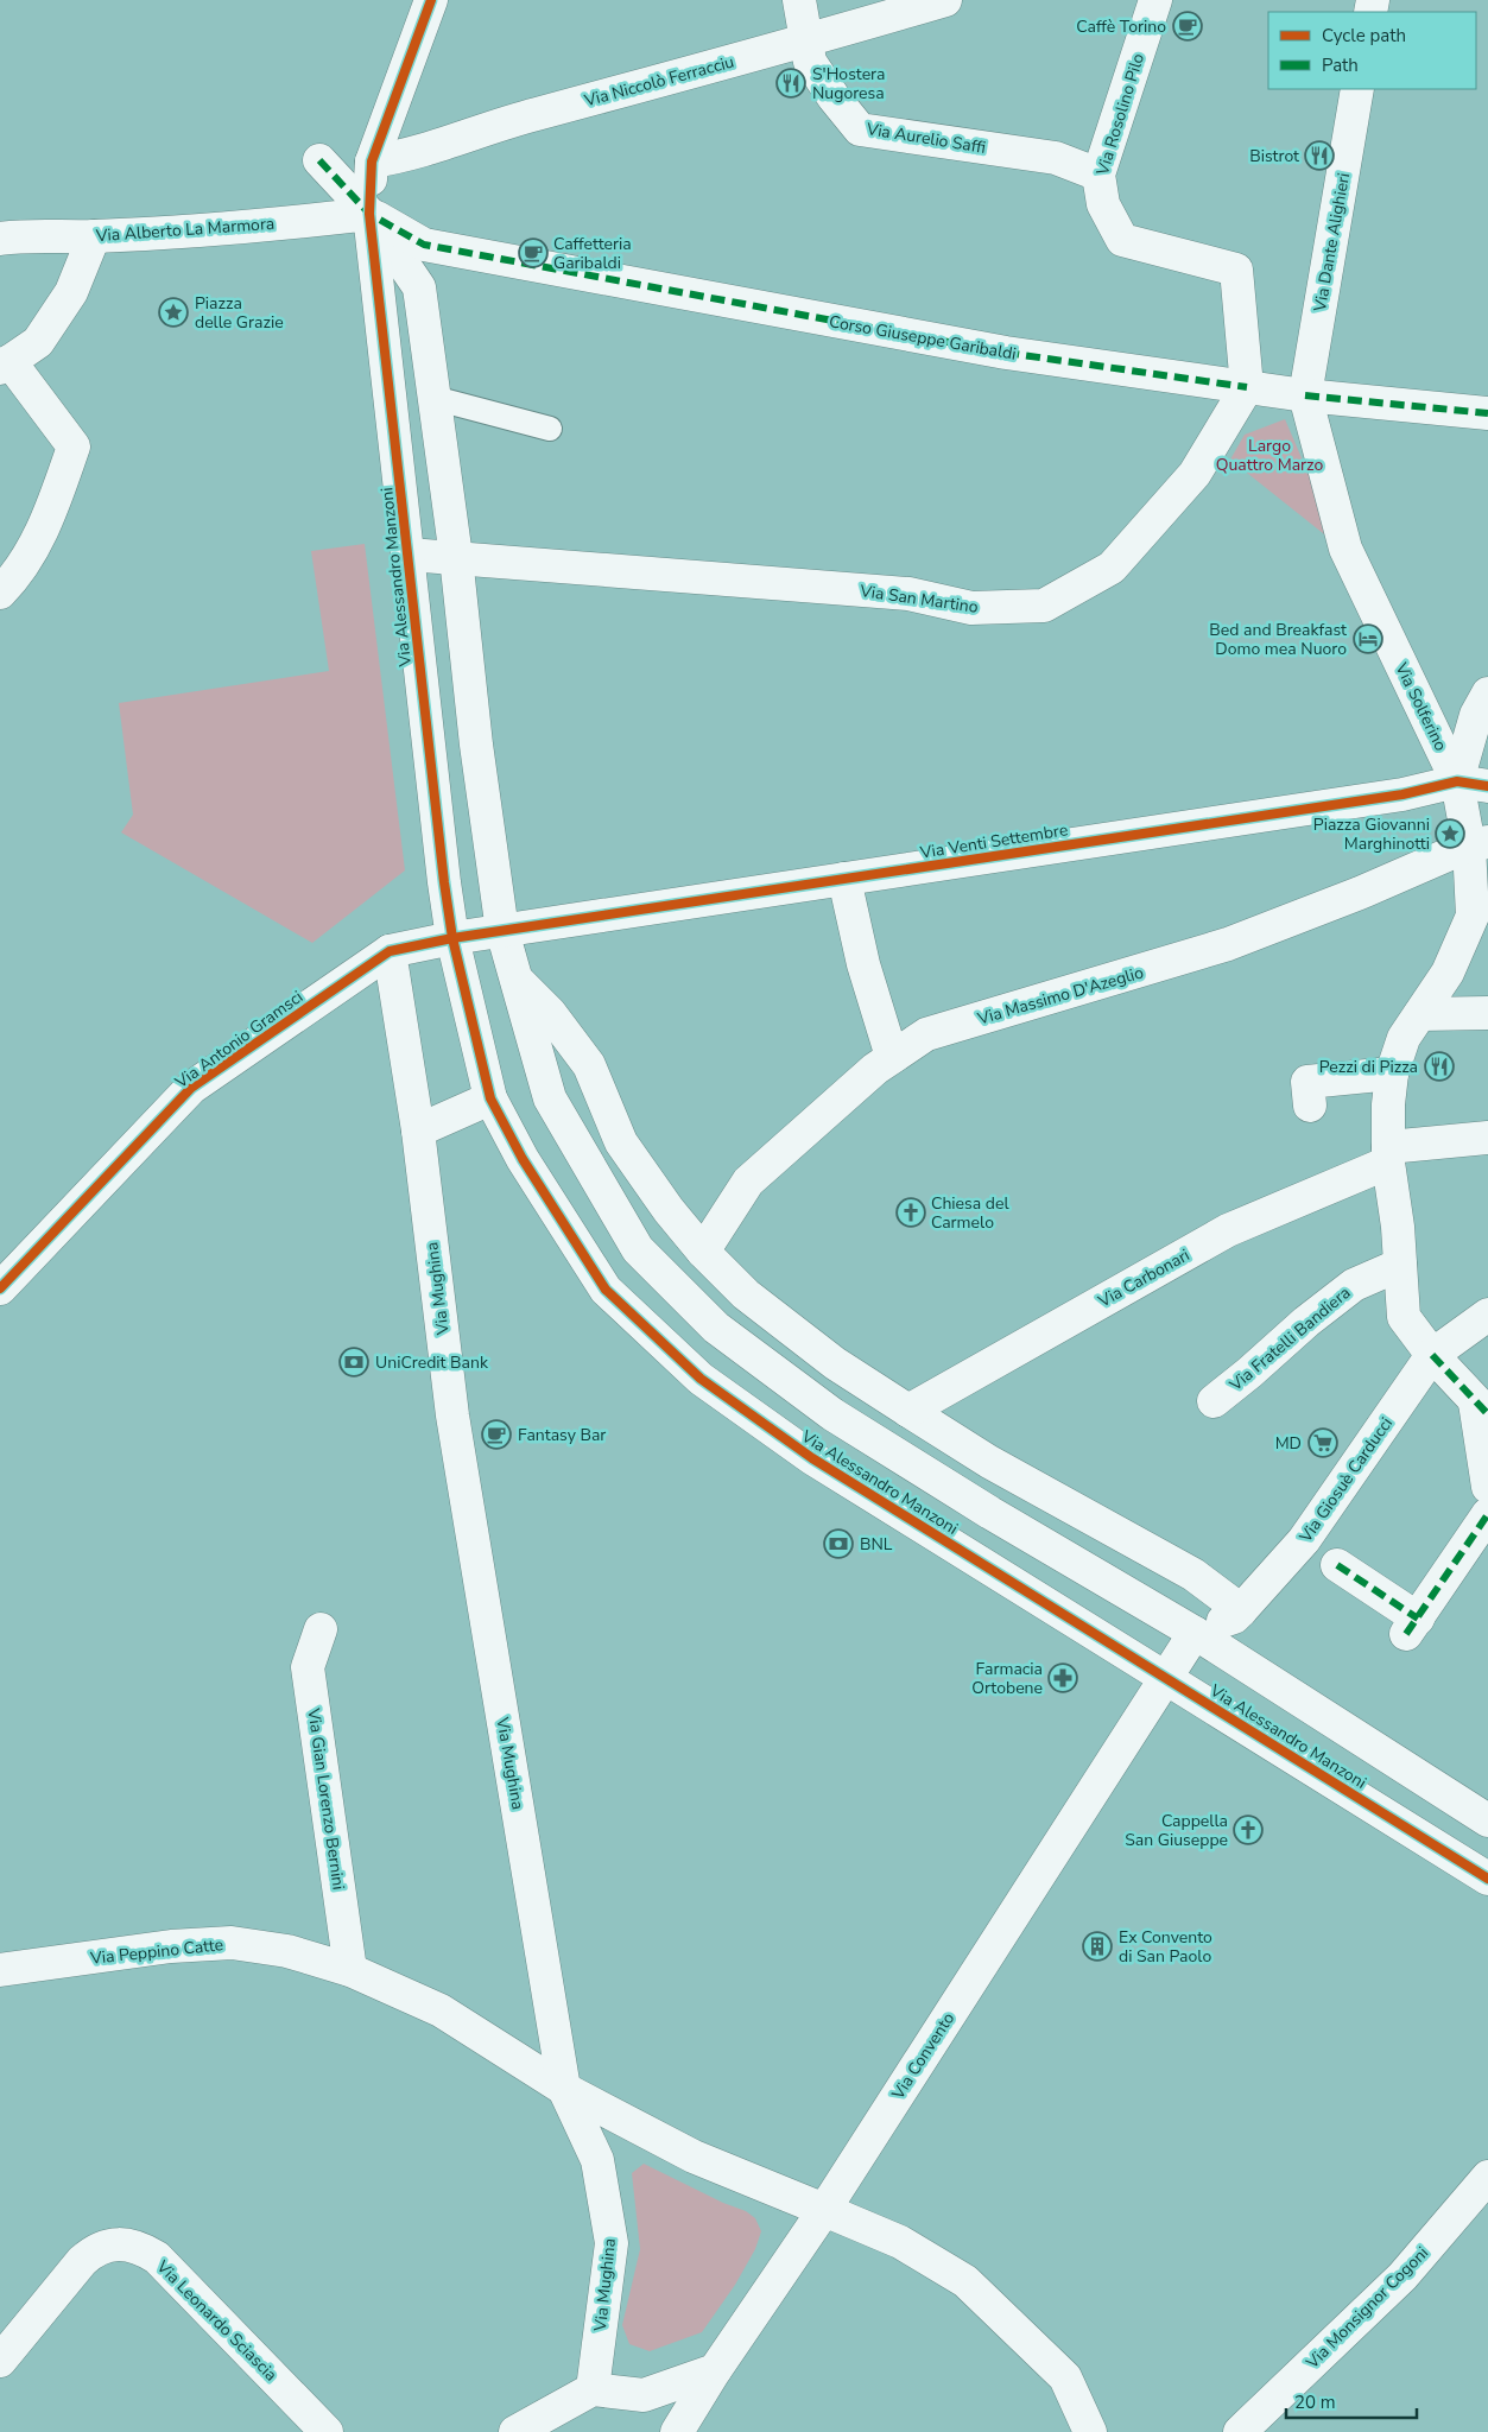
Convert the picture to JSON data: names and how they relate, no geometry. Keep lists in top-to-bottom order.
{
  "streets": {
    "street": [
      "Via Niccolò Ferracciu",
      "Via Rosolino Pilo",
      "Via Aurelio Saffi",
      "Via Alberto La Marmora",
      "Via Dante Alighieri",
      "Corso Giuseppe Garibaldi",
      "Via Alessandro Manzoni",
      "Via San Martino",
      "Via Solferino",
      "Via Venti Settembre",
      "Via Massimo D'Azeglio",
      "Via Antonio Gramsci",
      "Via Carbonari",
      "Via Mughina",
      "Via Fratelli Bandiera",
      "Via Giosuè Carducci",
      "Via Gian Lorenzo Bernini",
      "Via Peppino Catte",
      "Via Convento",
      "Via Monsignor Cogoni",
      "Via Leonardo Sciascia"
    ]
  },
  "crossings": [
    ["Via Niccolò Ferracciu", "Via Aurelio Saffi"],
    ["Via Rosolino Pilo", "Via Aurelio Saffi"],
    ["Via Rosolino Pilo", "Corso Giuseppe Garibaldi"],
    ["Via Rosolino Pilo", "Via San Martino"],
    ["Via Alberto La Marmora", "Corso Giuseppe Garibaldi"],
    ["Via Alberto La Marmora", "Via Alessandro Manzoni"],
    ["Via Dante Alighieri", "Corso Giuseppe Garibaldi"],
    ["Via Dante Alighieri", "Via Solferino"],
    ["Corso Giuseppe Garibaldi", "Via Alessandro Manzoni"],
    ["Corso Giuseppe Garibaldi", "Via San Martino"],
    ["Corso Giuseppe Garibaldi", "Via Solferino"],
    ["Via Alessandro Manzoni", "Via San Martino"],
    ["Via Alessandro Manzoni", "Via Venti Settembre"],
    ["Via Alessandro Manzoni", "Via Massimo D'Azeglio"],
    ["Via Alessandro Manzoni", "Via Antonio Gramsci"],
    ["Via Alessandro Manzoni", "Via Carbonari"],
    ["Via Alessandro Manzoni", "Via Giosuè Carducci"],
    ["Via Alessandro Manzoni", "Via Convento"],
    ["Via Solferino", "Via Venti Settembre"],
    ["Via Antonio Gramsci", "Via Mughina"],
    ["Via Mughina", "Via Peppino Catte"],
    ["Via Gian Lorenzo Bernini", "Via Peppino Catte"],
    ["Via Peppino Catte", "Via Convento"]
  ],
  "parks": ["Largo Quattro Marzo"],
  "places": {
    "cafe": ["Caffè Torino", "Caffetteria Garibaldi", "Fantasy Bar"],
    "restaurant": ["S'Hostera Nugoresa", "Bistrot", "Pezzi di Pizza"],
    "place": ["Piazza delle Grazie", "Piazza Giovanni Marghinotti"],
    "hotel": ["Bed and Breakfast Domo mea Nuoro"],
    "church": ["Chiesa del Carmelo", "Cappella San Giuseppe"],
    "bank": ["UniCredit Bank", "BNL"],
    "supermarket": ["MD"],
    "pharmacy": ["Farmacia Ortobene"],
    "building": ["Ex Convento di San Paolo"]
  },
  "legend": ["Cycle path", "Path"],
  "scale_bar": "20 m"
}
